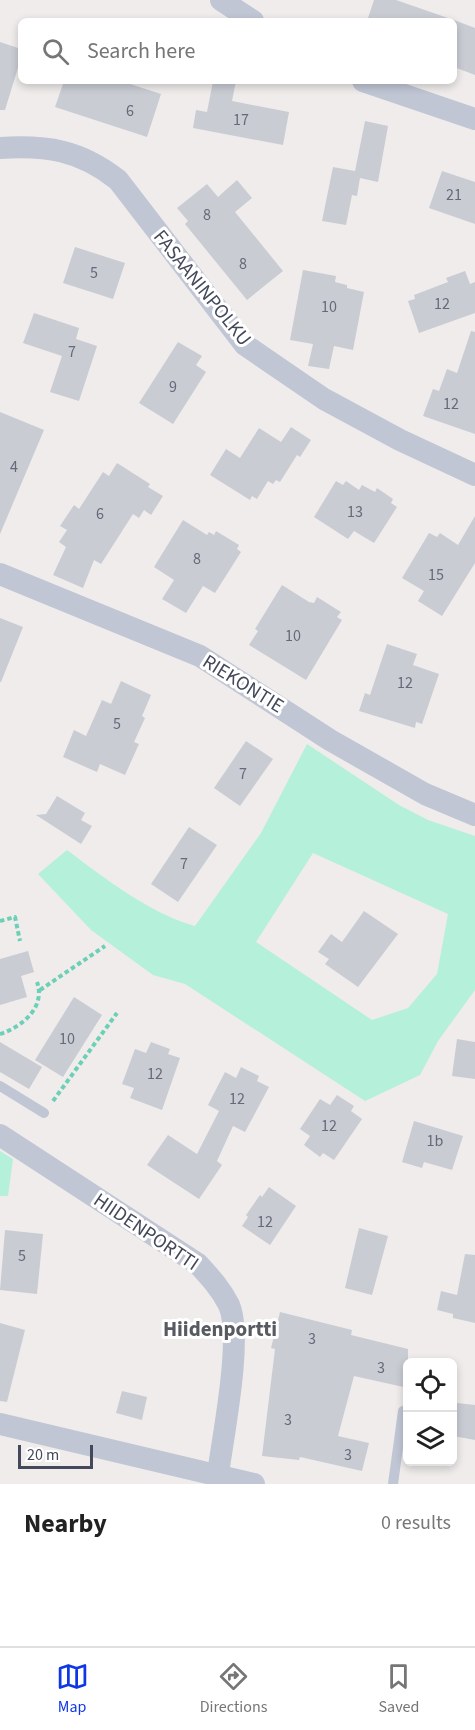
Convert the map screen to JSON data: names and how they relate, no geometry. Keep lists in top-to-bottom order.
{
  "streets": {
    "street": ["FASAANINPOLKU", "RIEKONTIE", "HIIDENPORTTI"]
  },
  "districts": ["Hiidenportti"],
  "house_numbers": [
    "6",
    "17",
    "21",
    "8",
    "8",
    "5",
    "12",
    "10",
    "7",
    "9",
    "12",
    "4",
    "13",
    "6",
    "8",
    "15",
    "10",
    "12",
    "5",
    "7",
    "7",
    "10",
    "12",
    "12",
    "12",
    "1b",
    "12",
    "5",
    "3",
    "3",
    "3",
    "3"
  ],
  "scale_bar": "20 m",
  "page": {
    "search": "Search here",
    "scale": "20 m",
    "heading": ["Nearby", "0 results"],
    "nav": ["Map", "Directions", "Saved"]
  }
}
